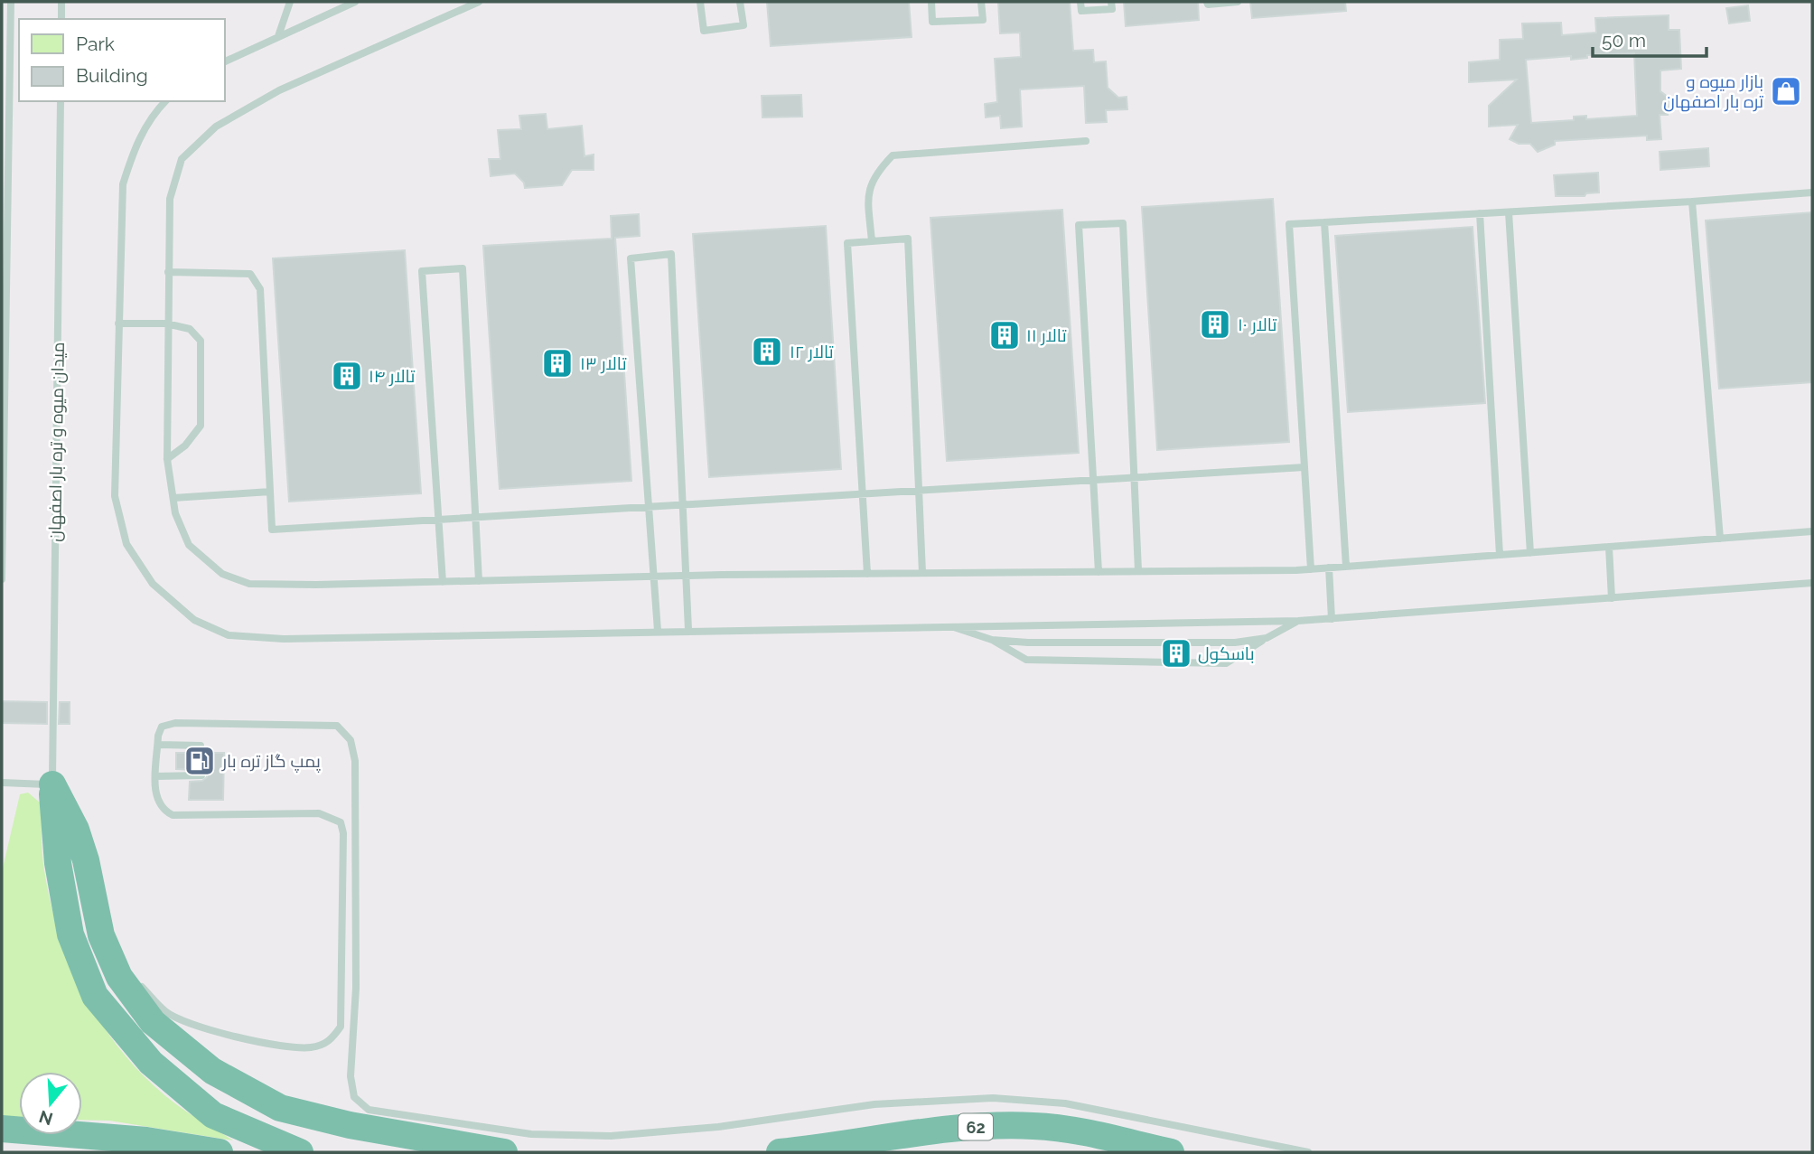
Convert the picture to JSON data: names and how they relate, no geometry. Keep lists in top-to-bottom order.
{
  "streets": {
    "highway": ["62"],
    "lane": ["میدان میوه و تره بار اصفهان"]
  },
  "places": {
    "shop": ["بازار میوه و تره بار اصفهان"],
    "building": [
      "تالار ۱۰",
      "تالار ۱۱",
      "تالار ۱۲",
      "تالار ۱۳",
      "تالار ۱۴",
      "باسكول"
    ],
    "fuel station": ["پمپ گاز تره بار"]
  },
  "legend": ["Park", "Building"],
  "scale_bar": "50 m",
  "north": "bottom"
}
